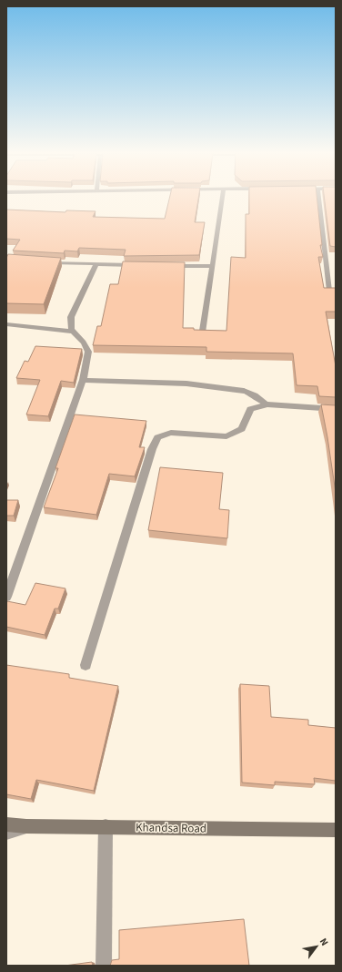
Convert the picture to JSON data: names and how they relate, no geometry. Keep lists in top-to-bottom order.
{
  "streets": {
    "street": ["Khandsa Road"]
  },
  "north": "top right"
}
